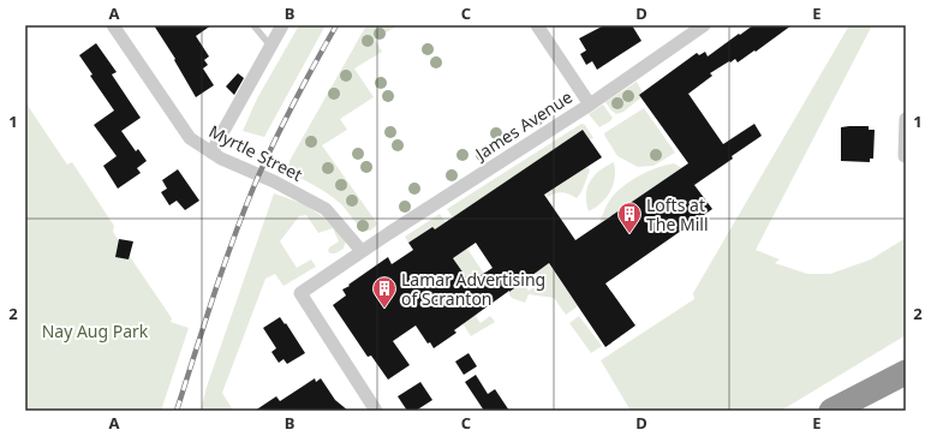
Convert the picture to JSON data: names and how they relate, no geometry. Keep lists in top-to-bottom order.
{
  "streets": {
    "street": ["James Avenue", "Myrtle Street"]
  },
  "crossings": [
    ["James Avenue", "Myrtle Street"]
  ],
  "parks": ["Nay Aug Park"],
  "places": {
    "building": ["Lofts at The Mill", "Lamar Advertising of Scranton"]
  },
  "grid": {
    "columns": [
      "A",
      "B",
      "C",
      "D",
      "E"
    ],
    "rows": ["1", "2"]
  }
}
